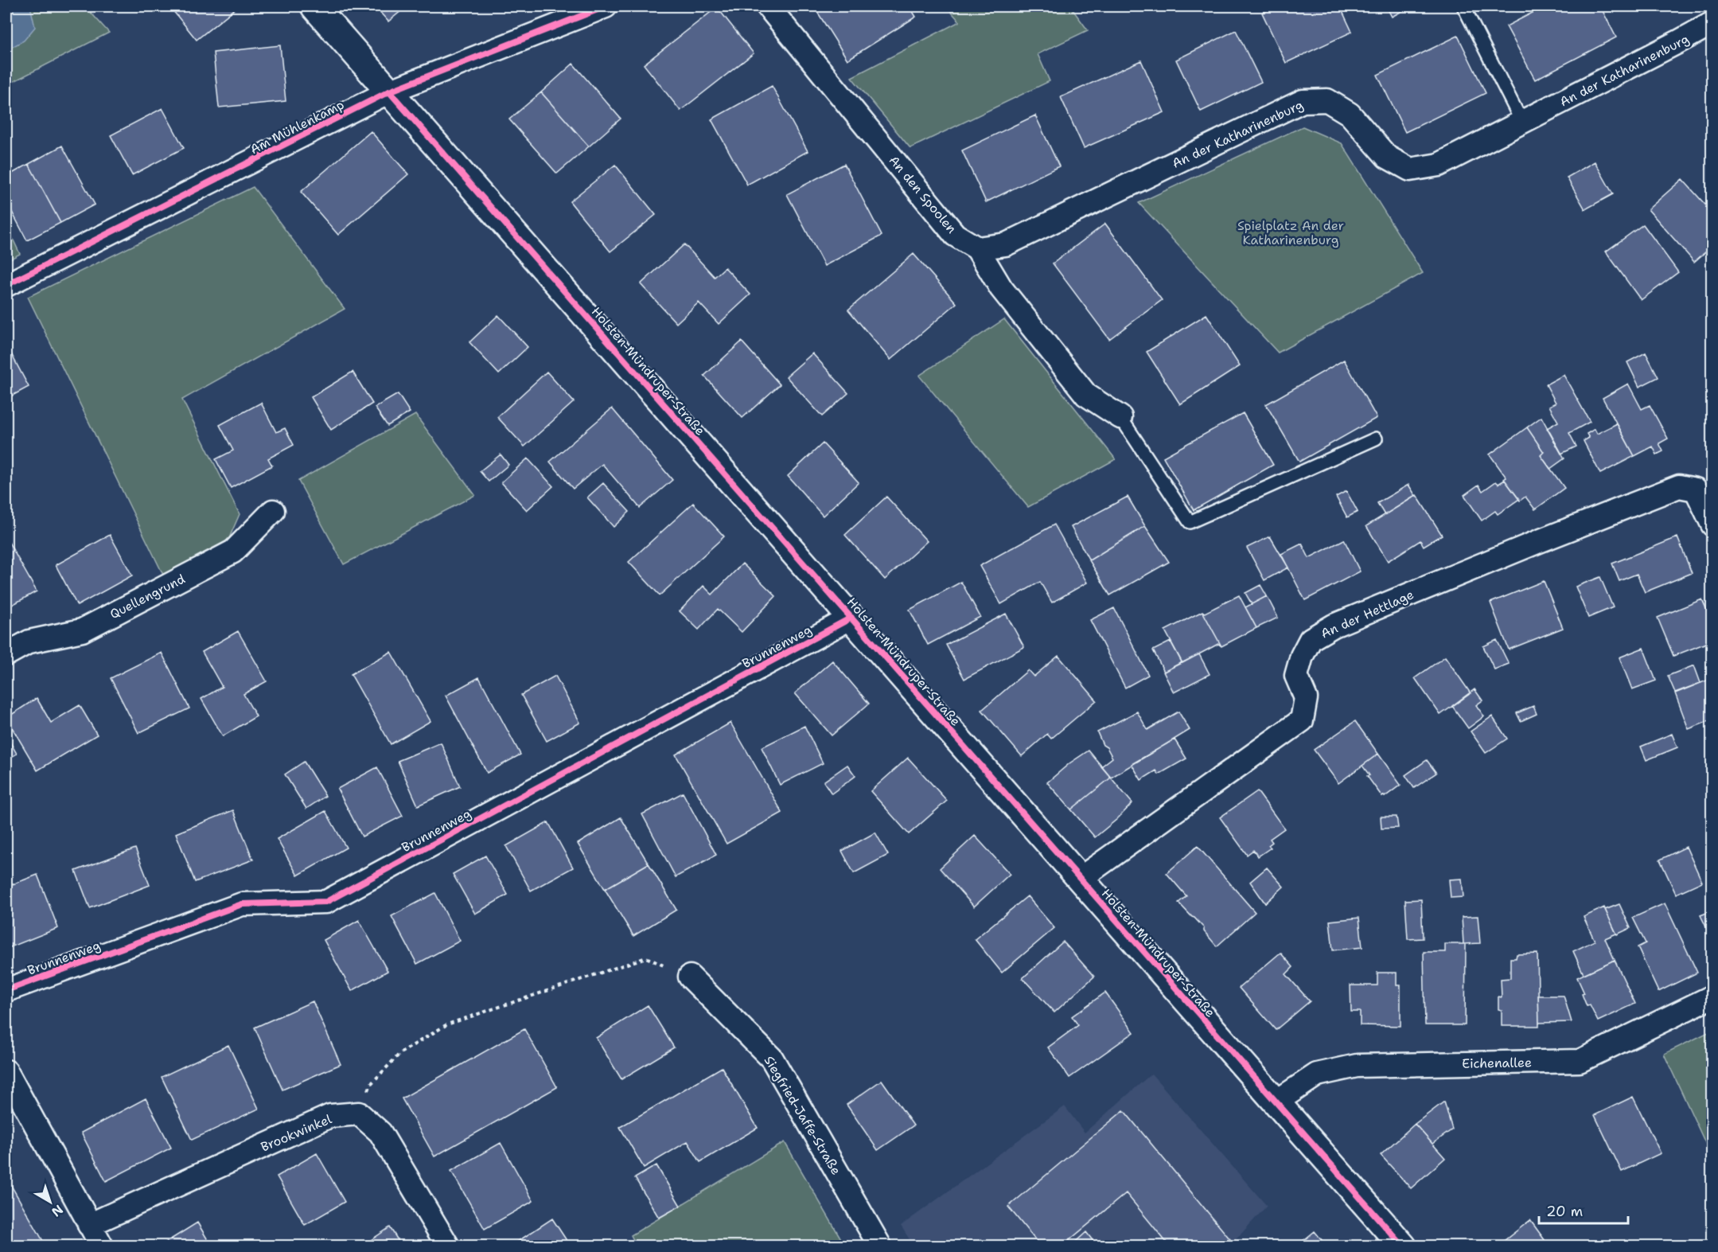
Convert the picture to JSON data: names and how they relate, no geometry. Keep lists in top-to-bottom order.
{
  "streets": {
    "street": [
      "An der Katharinenburg",
      "Am Mühlenkamp",
      "An den Spoolen",
      "Holsten-Mündruper-Straße",
      "Quellengrund",
      "An der Hettlage",
      "Brunnenweg",
      "Eichenallee",
      "Siegfried-Jaffe-Straße",
      "Brookwinkel"
    ]
  },
  "crossings": [
    ["An der Katharinenburg", "An den Spoolen"],
    ["Am Mühlenkamp", "Holsten-Mündruper-Straße"],
    ["Holsten-Mündruper-Straße", "An der Hettlage"],
    ["Holsten-Mündruper-Straße", "Brunnenweg"],
    ["Holsten-Mündruper-Straße", "Eichenallee"]
  ],
  "parks": ["Spielplatz An der Katharinenburg"],
  "scale_bar": "20 m",
  "north": "bottom right"
}
